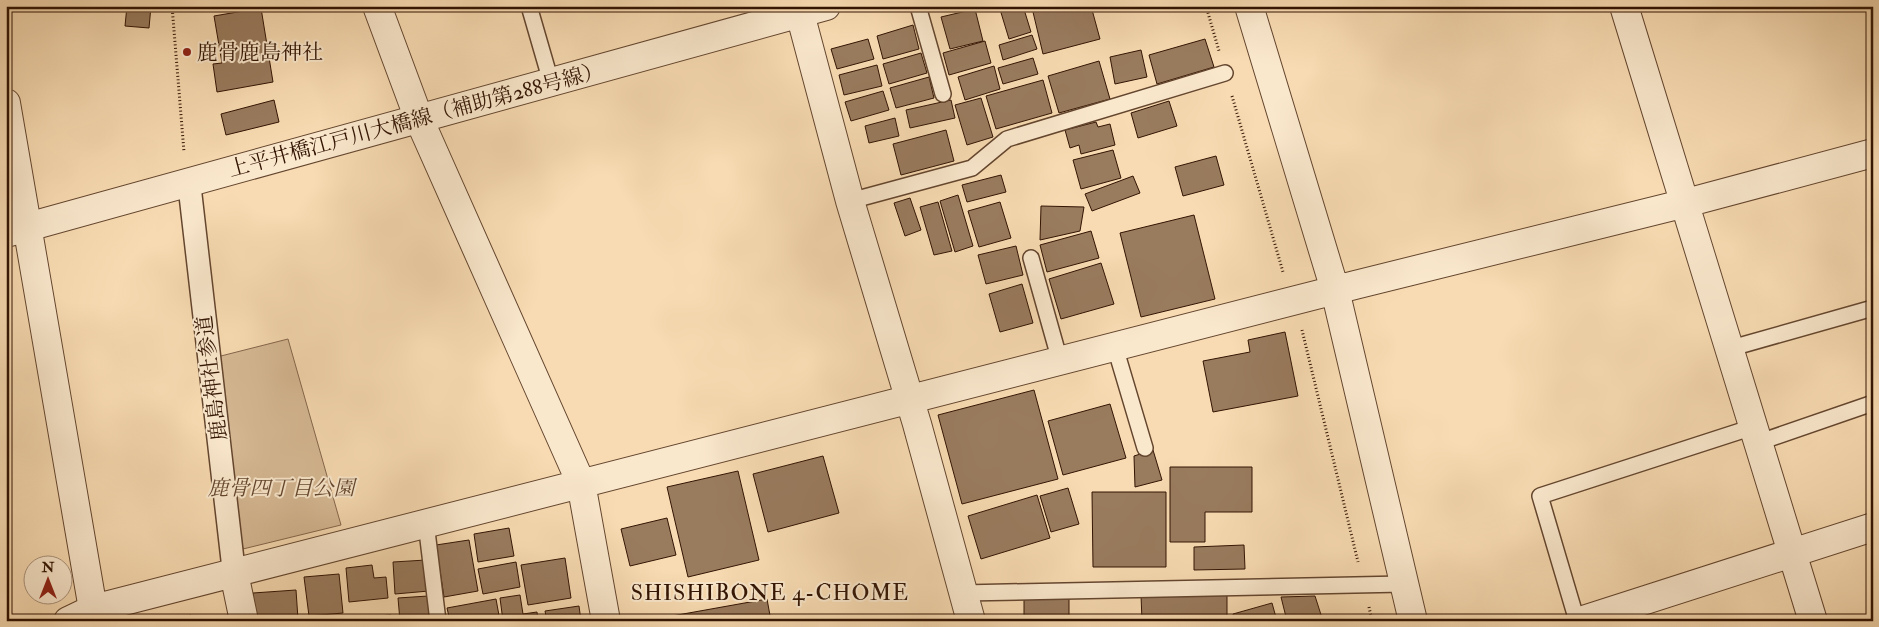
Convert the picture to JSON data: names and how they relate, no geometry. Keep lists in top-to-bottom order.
{
  "streets": {
    "street": ["上平井橋江戸川大橋線（補助第288号線）", "鹿島神社参道"]
  },
  "crossings": [
    ["上平井橋江戸川大橋線（補助第288号線）", "鹿島神社参道"]
  ],
  "districts": ["SHISHIBONE 4-CHOME"],
  "parks": ["鹿骨四丁目公園"],
  "places": ["鹿骨鹿島神社"],
  "north": "top"
}
